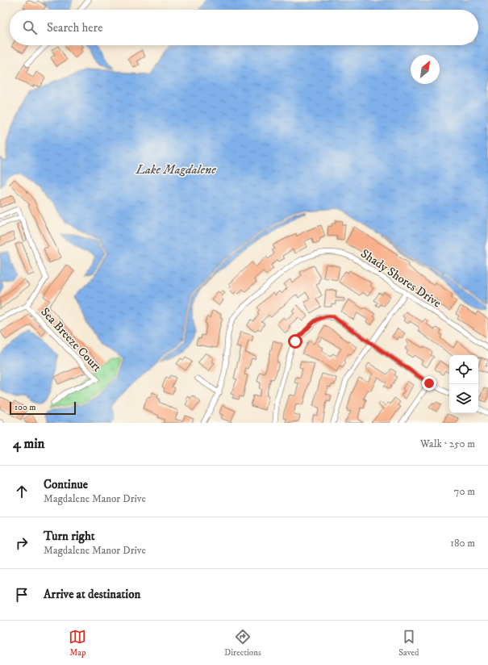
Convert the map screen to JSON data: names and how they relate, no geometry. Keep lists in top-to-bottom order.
{
  "streets": {
    "street": ["Shady Shores Drive", "Sea Breeze Court"]
  },
  "water": ["Lake Magdalene"],
  "scale_bar": "100 m",
  "north": "top right",
  "page": {
    "search": "Search here",
    "scale": "100 m",
    "heading": ["4 min", "Walk · 250 m"],
    "list": [
      ["Continue", "Magdalene Manor Drive", "70 m"],
      ["Turn right", "Magdalene Manor Drive", "180 m"],
      "Arrive at destination"
    ],
    "nav": ["Map", "Directions", "Saved"]
  }
}
